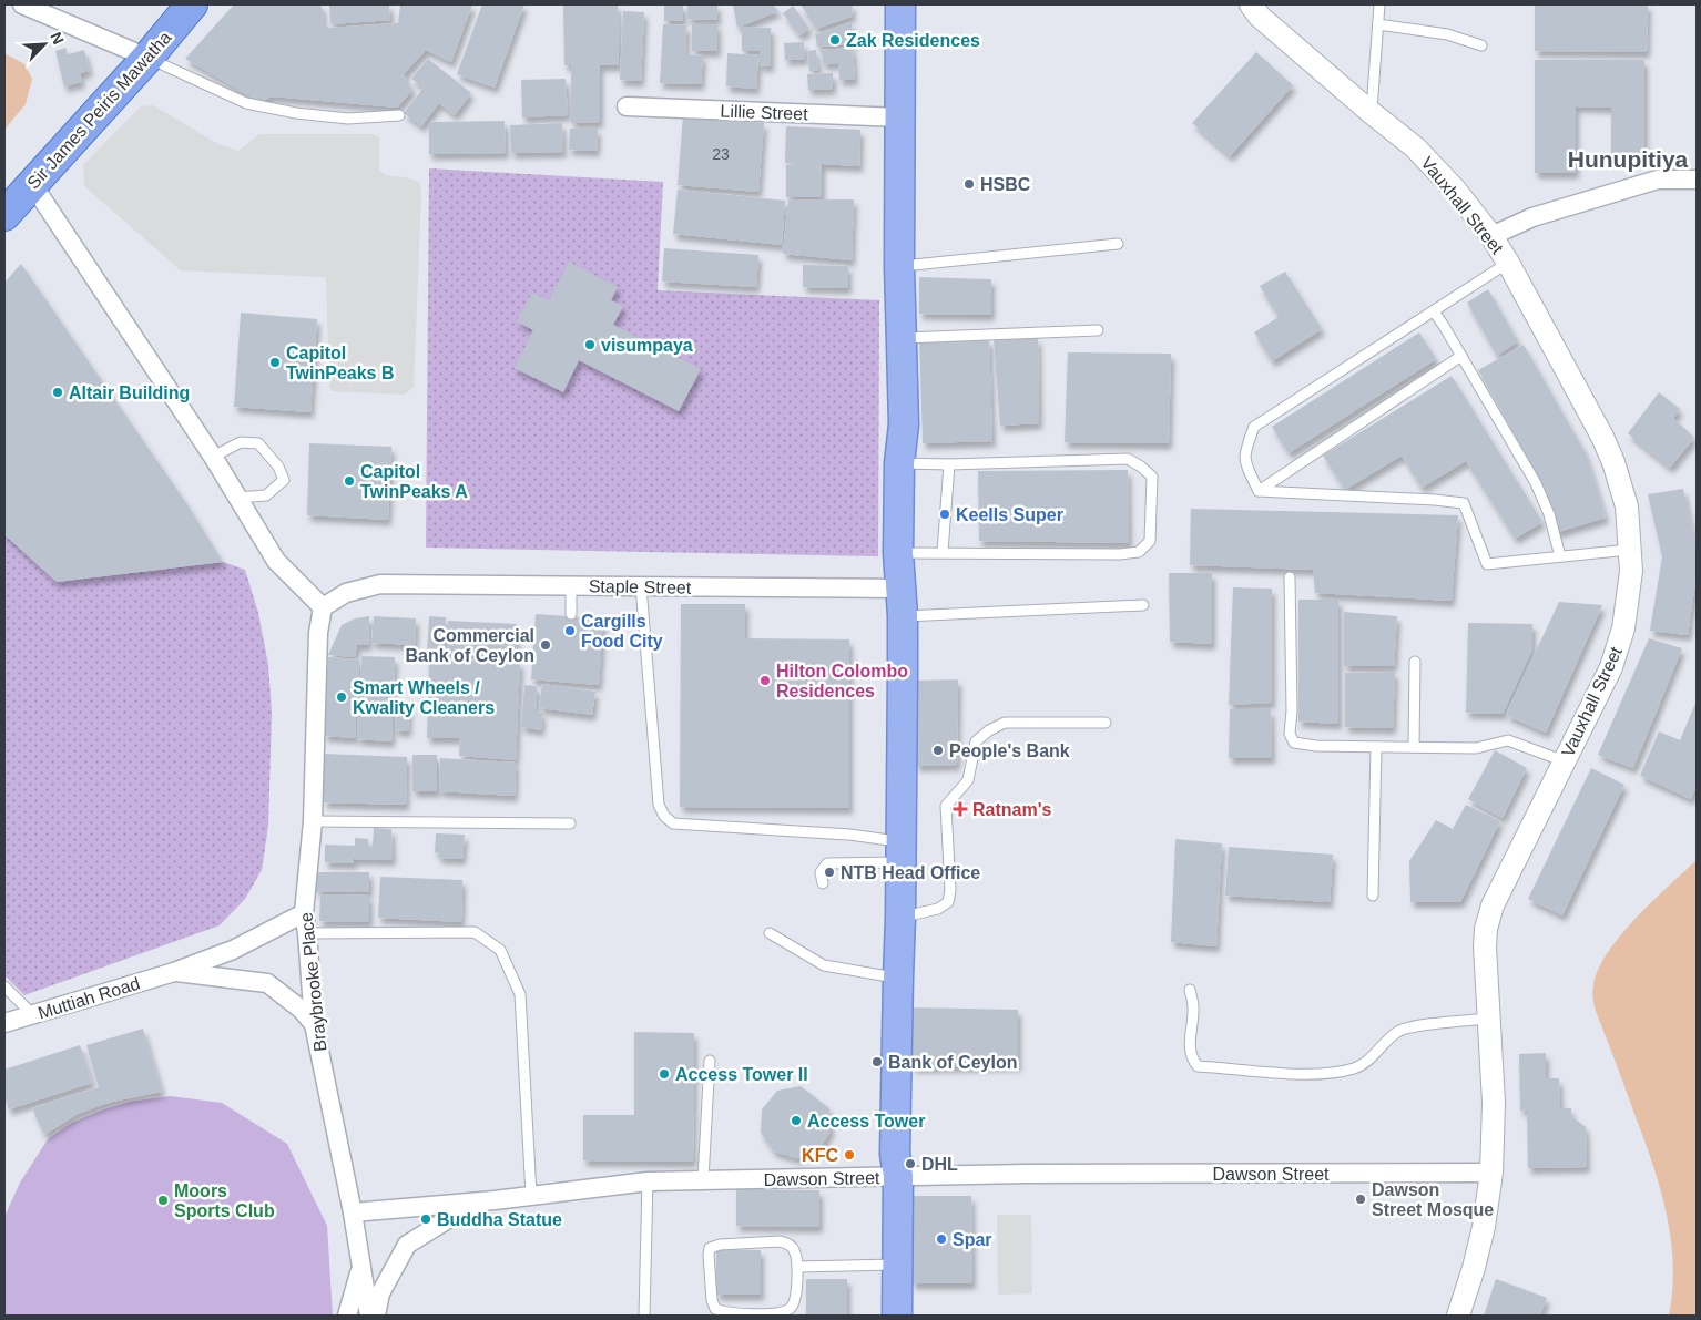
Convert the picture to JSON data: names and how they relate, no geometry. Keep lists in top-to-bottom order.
{
  "streets": {
    "highway": ["Sir James Peiris Mawatha"],
    "street": [
      "Lillie Street",
      "Vauxhall Street",
      "Staple Street",
      "Braybrooke Place",
      "Muttiah Road",
      "Dawson Street"
    ]
  },
  "crossings": [
    ["Vauxhall Street", "Dawson Street"],
    ["Staple Street", "Braybrooke Place"],
    ["Braybrooke Place", "Muttiah Road"],
    ["Braybrooke Place", "Dawson Street"]
  ],
  "districts": ["Hunupitiya"],
  "places": {
    "other": [
      "Zak Residences",
      "HSBC",
      "visumpaya",
      "Capitol TwinPeaks B",
      "Altair Building",
      "Capitol TwinPeaks A",
      "Keells Super",
      "Cargills Food City",
      "Commercial Bank of Ceylon",
      "Hilton Colombo Residences",
      "Smart Wheels / Kwality Cleaners",
      "People's Bank",
      "NTB Head Office",
      "Bank of Ceylon",
      "Access Tower II",
      "Access Tower",
      "KFC",
      "DHL",
      "Dawson Street Mosque",
      "Moors Sports Club",
      "Buddha Statue",
      "Spar"
    ],
    "health": ["Ratnam's"]
  },
  "house_numbers": ["23"],
  "north": "top right"
}
